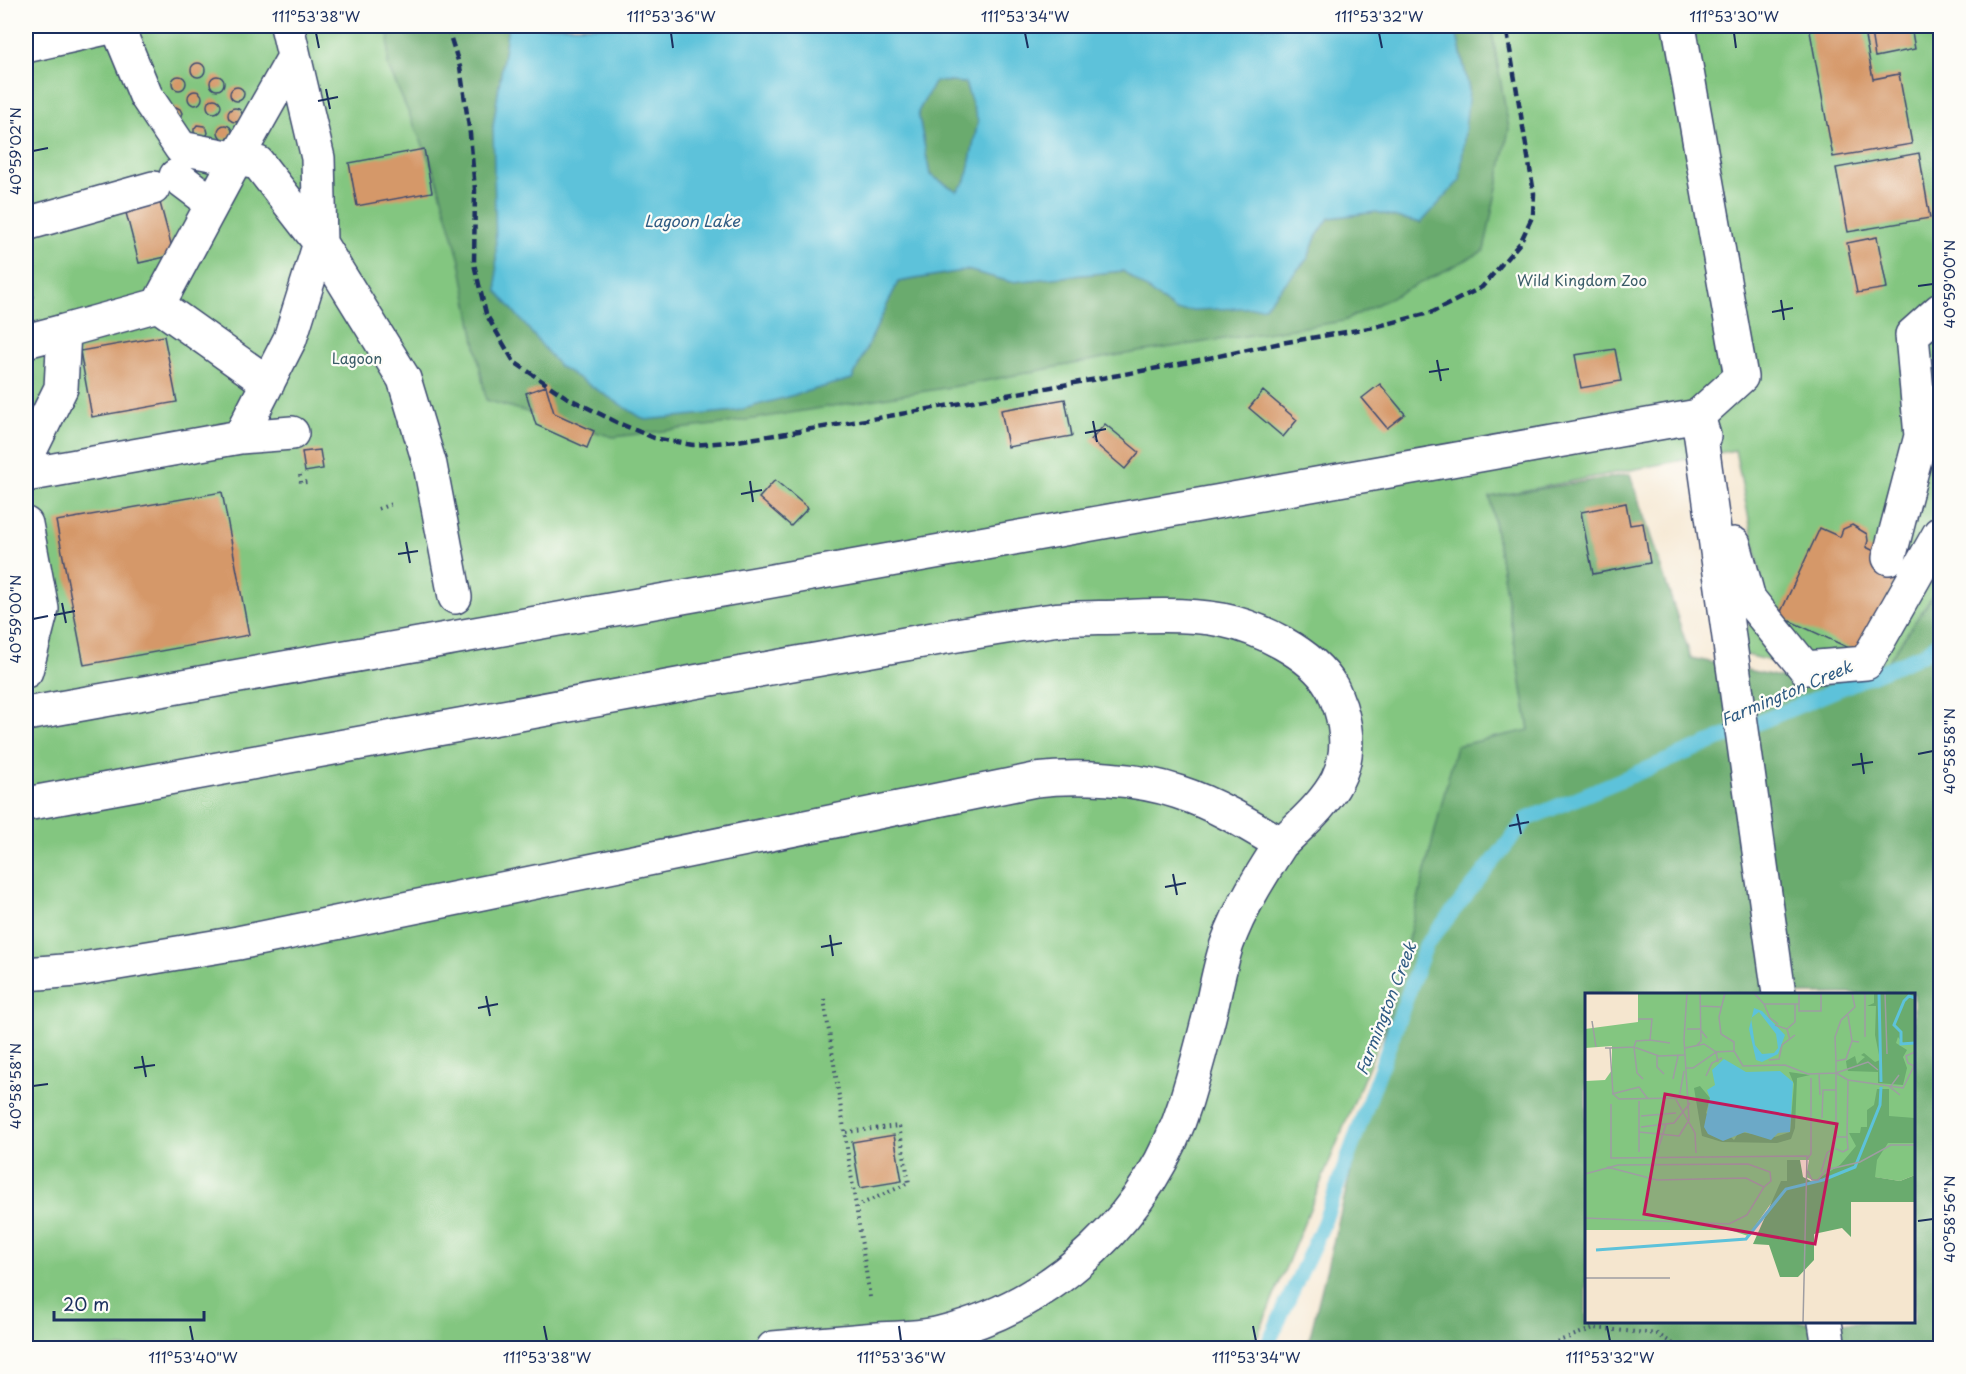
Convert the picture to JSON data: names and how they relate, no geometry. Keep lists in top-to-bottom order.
{
  "water": ["Lagoon Lake", "Farmington Creek"],
  "parks": ["Wild Kingdom Zoo", "Lagoon"],
  "scale_bar": "20 m",
  "coordinates": [
    "111°53'38\"W",
    "111°53'36\"W",
    "111°53'34\"W",
    "111°53'32\"W",
    "111°53'30\"W",
    "40°59'02\"N",
    "40°59'00\"N",
    "40°58'58\"N",
    "40°58'56\"N",
    "111°53'40\"W"
  ]
}
